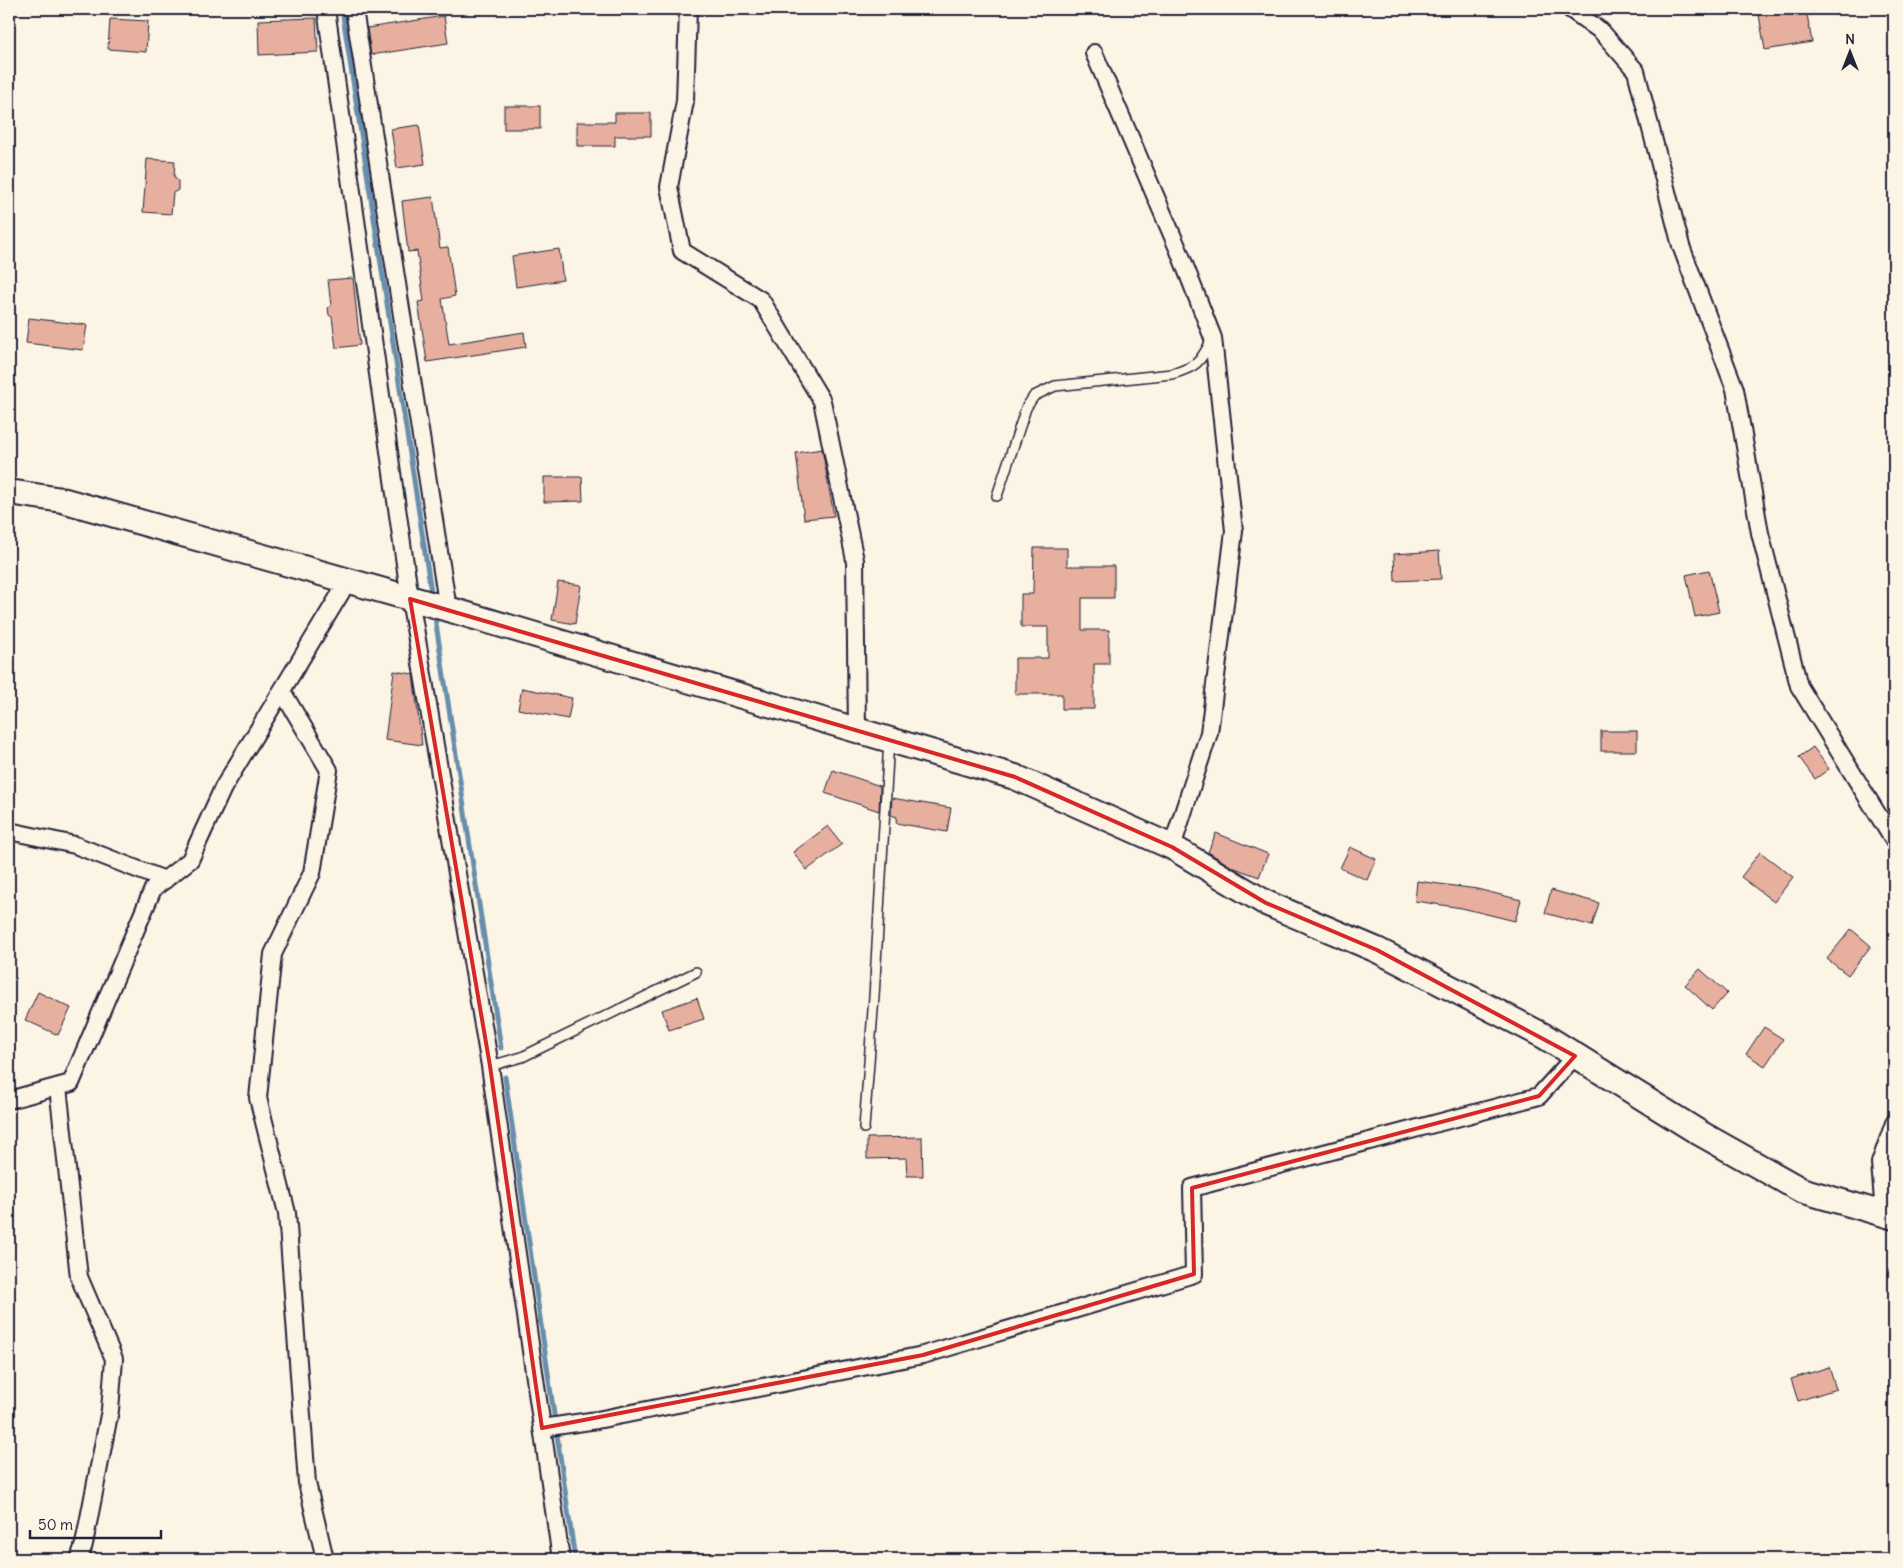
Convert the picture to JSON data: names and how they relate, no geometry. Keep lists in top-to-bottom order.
{
  "scale_bar": "50 m",
  "north": "top"
}
